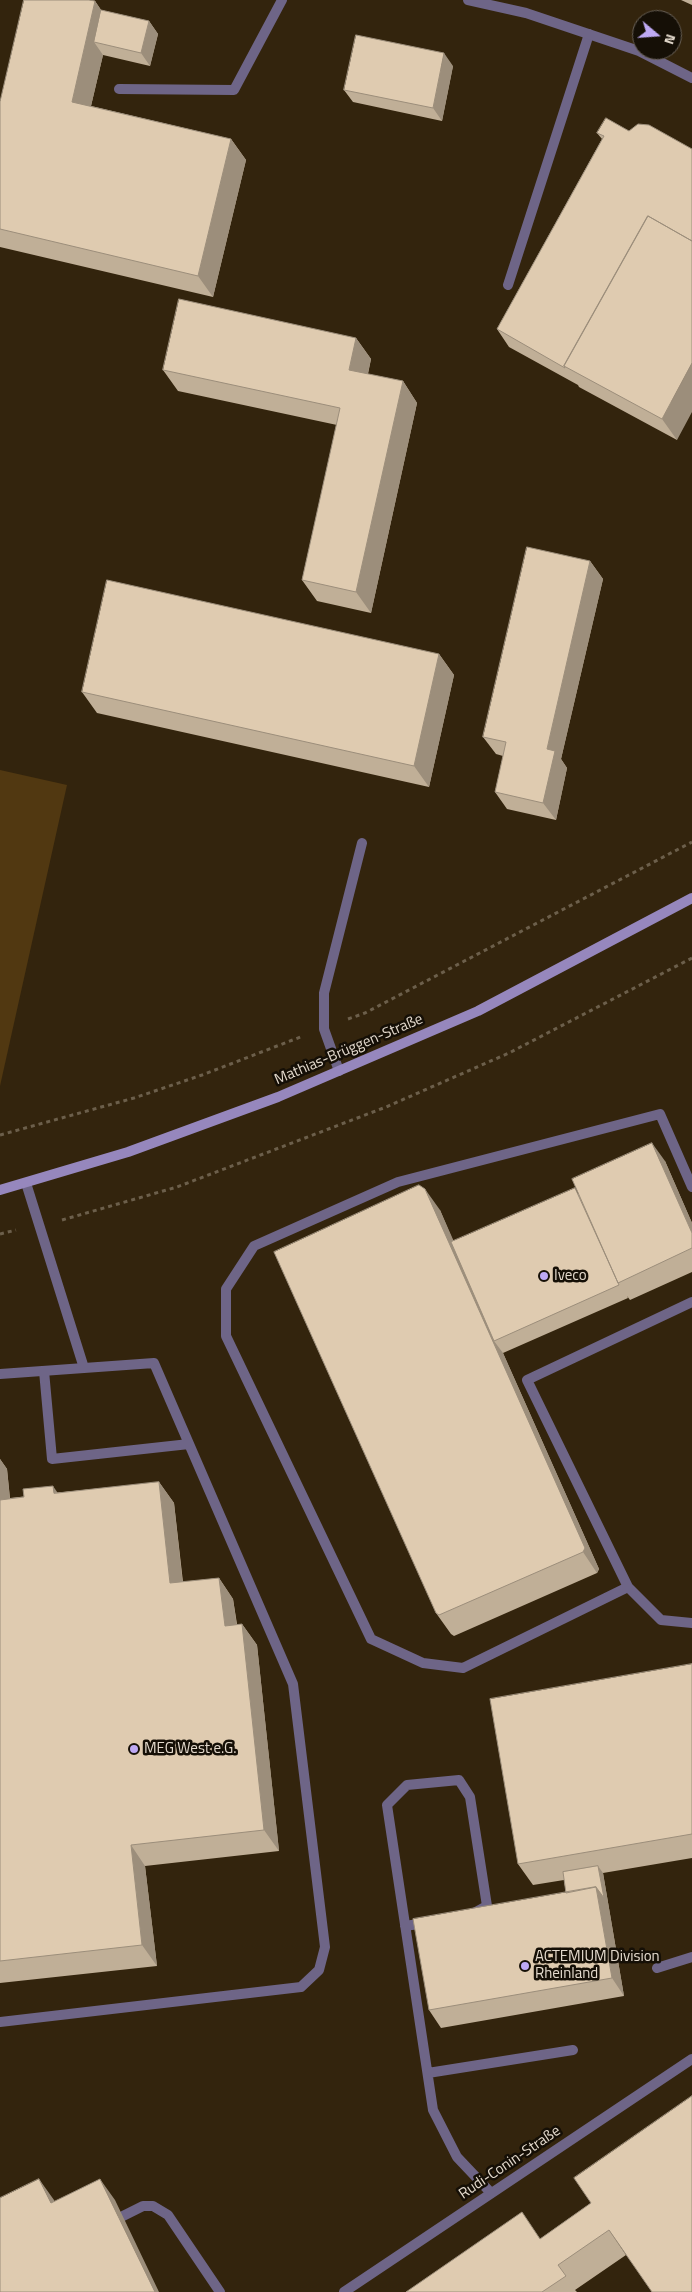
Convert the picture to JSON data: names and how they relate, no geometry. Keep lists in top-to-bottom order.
{
  "streets": {
    "street": ["Mathias-Brüggen-Straße", "Rudi-Conin-Straße"]
  },
  "places": ["Iveco", "MEG West e.G.", "ACTEMIUM Division Rheinland"],
  "north": "right"
}
